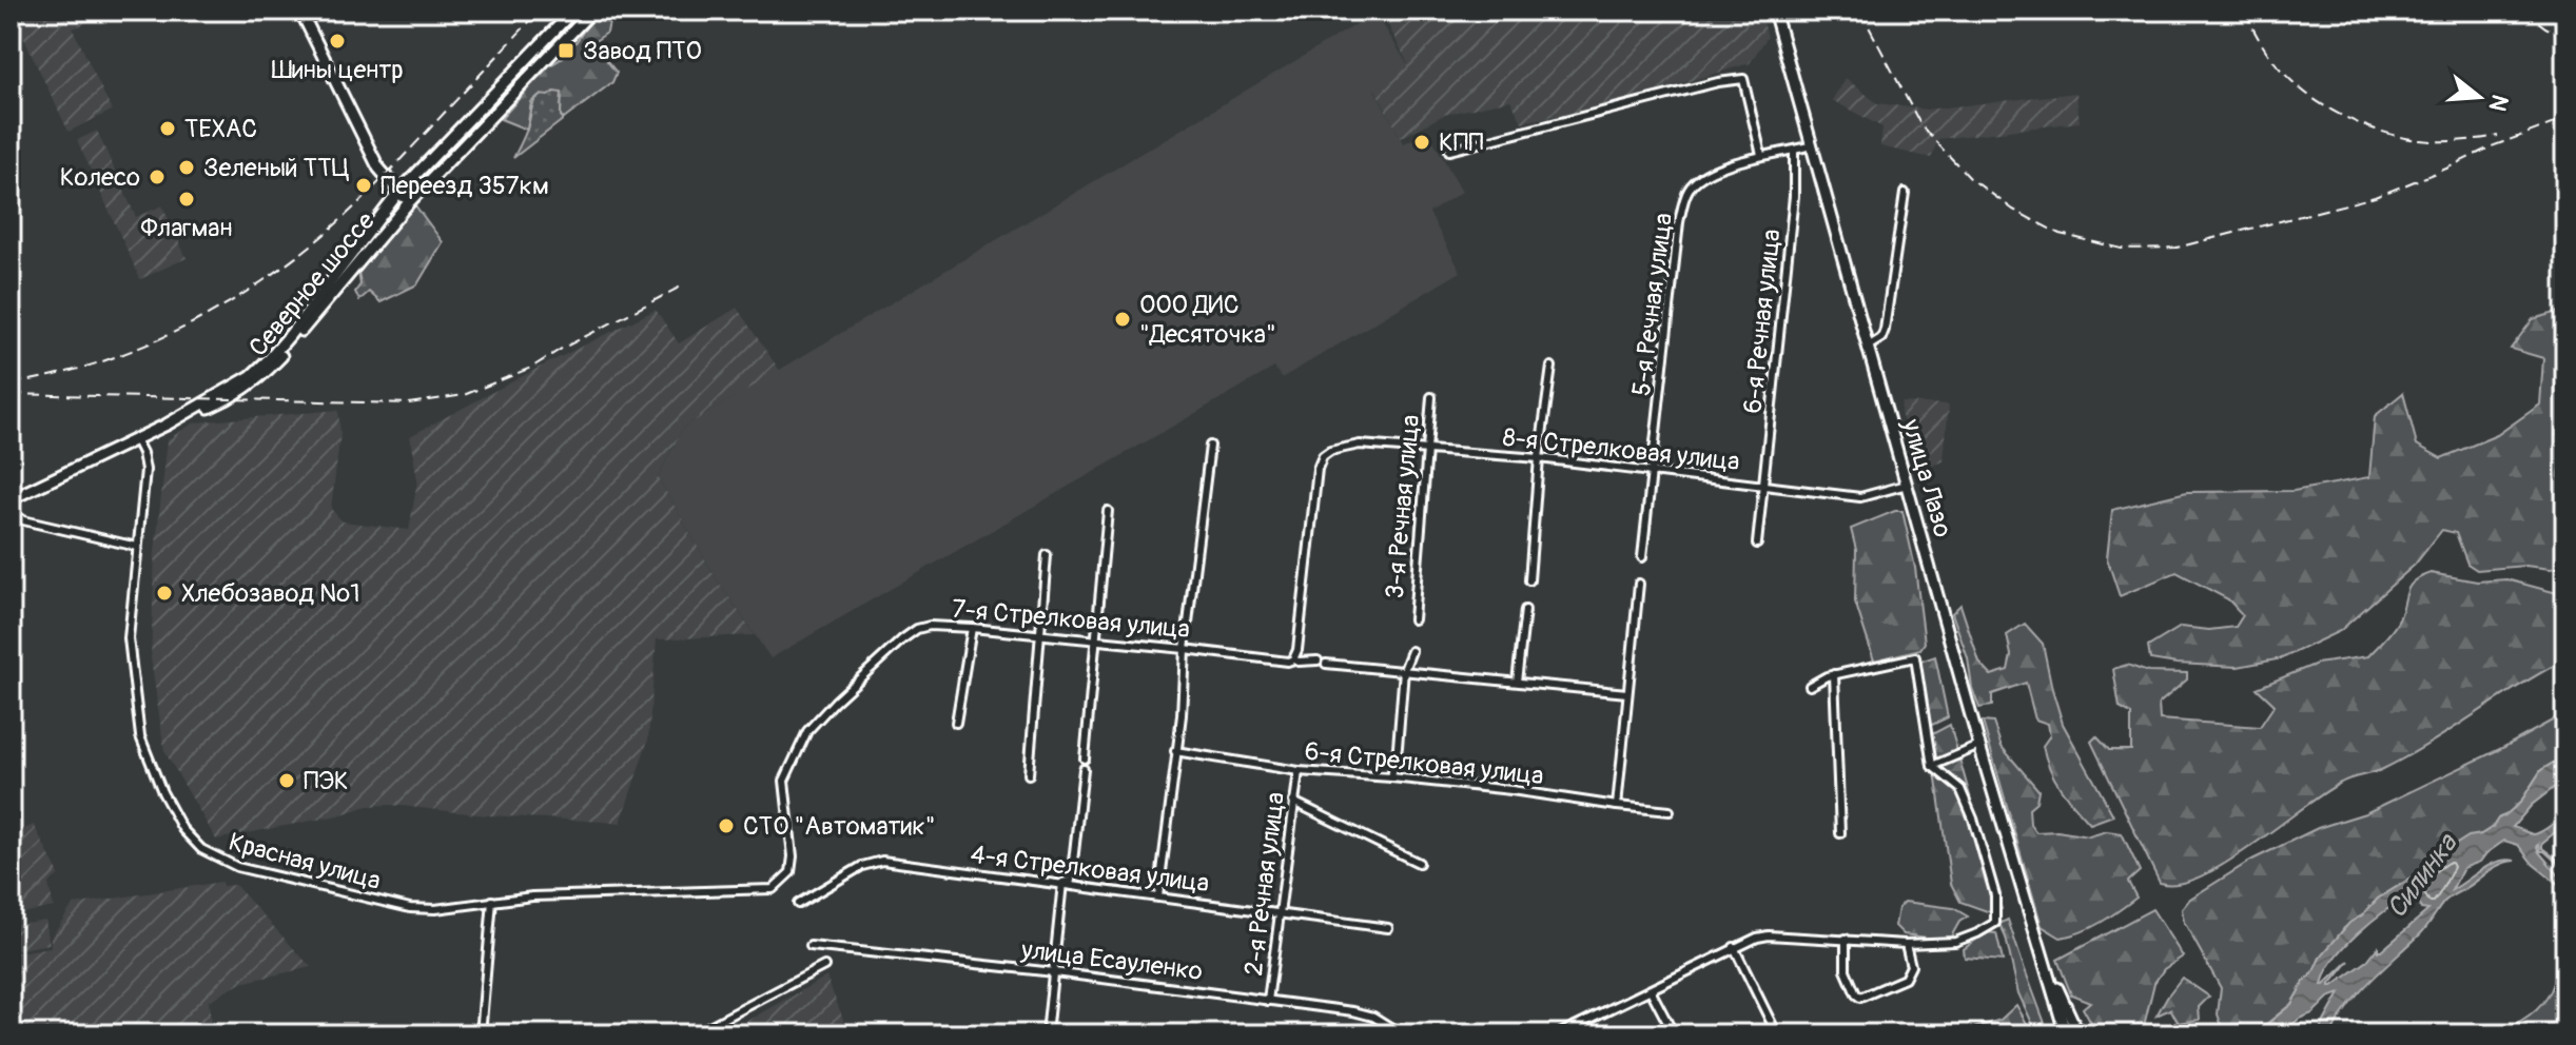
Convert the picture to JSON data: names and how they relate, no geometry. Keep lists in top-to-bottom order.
{
  "streets": {
    "main road": ["Северное шоссе", "улица Лазо"],
    "street": [
      "5-я Речная улица",
      "6-я Речная улица",
      "8-я Стрелковая улица",
      "3-я Речная улица",
      "7-я Стрелковая улица",
      "6-я Стрелковая улица",
      "Красная улица",
      "4-я Стрелковая улица",
      "2-я Речная улица",
      "улица Есауленко"
    ]
  },
  "crossings": [
    ["5-я Речная улица", "6-я Речная улица"],
    ["5-я Речная улица", "8-я Стрелковая улица"],
    ["5-я Речная улица", "улица Лазо"],
    ["6-я Речная улица", "8-я Стрелковая улица"],
    ["8-я Стрелковая улица", "улица Лазо"],
    ["8-я Стрелковая улица", "3-я Речная улица"],
    ["8-я Стрелковая улица", "7-я Стрелковая улица"],
    ["7-я Стрелковая улица", "Красная улица"],
    ["6-я Стрелковая улица", "2-я Речная улица"],
    ["4-я Стрелковая улица", "2-я Речная улица"],
    ["2-я Речная улица", "улица Есауленко"]
  ],
  "water": ["Силинка"],
  "places": {
    "other": [
      "Шины центр",
      "ТЕХАС",
      "КПП",
      "Зеленый ТТЦ",
      "Колесо",
      "Переезд 357км",
      "Флагман",
      "ООО ДИС \"Десяточка\"",
      "Хлебозавод №1",
      "ПЭК",
      "СТО \"Автоматик\""
    ],
    "transit": ["Завод ПТО"]
  },
  "north": "right"
}
